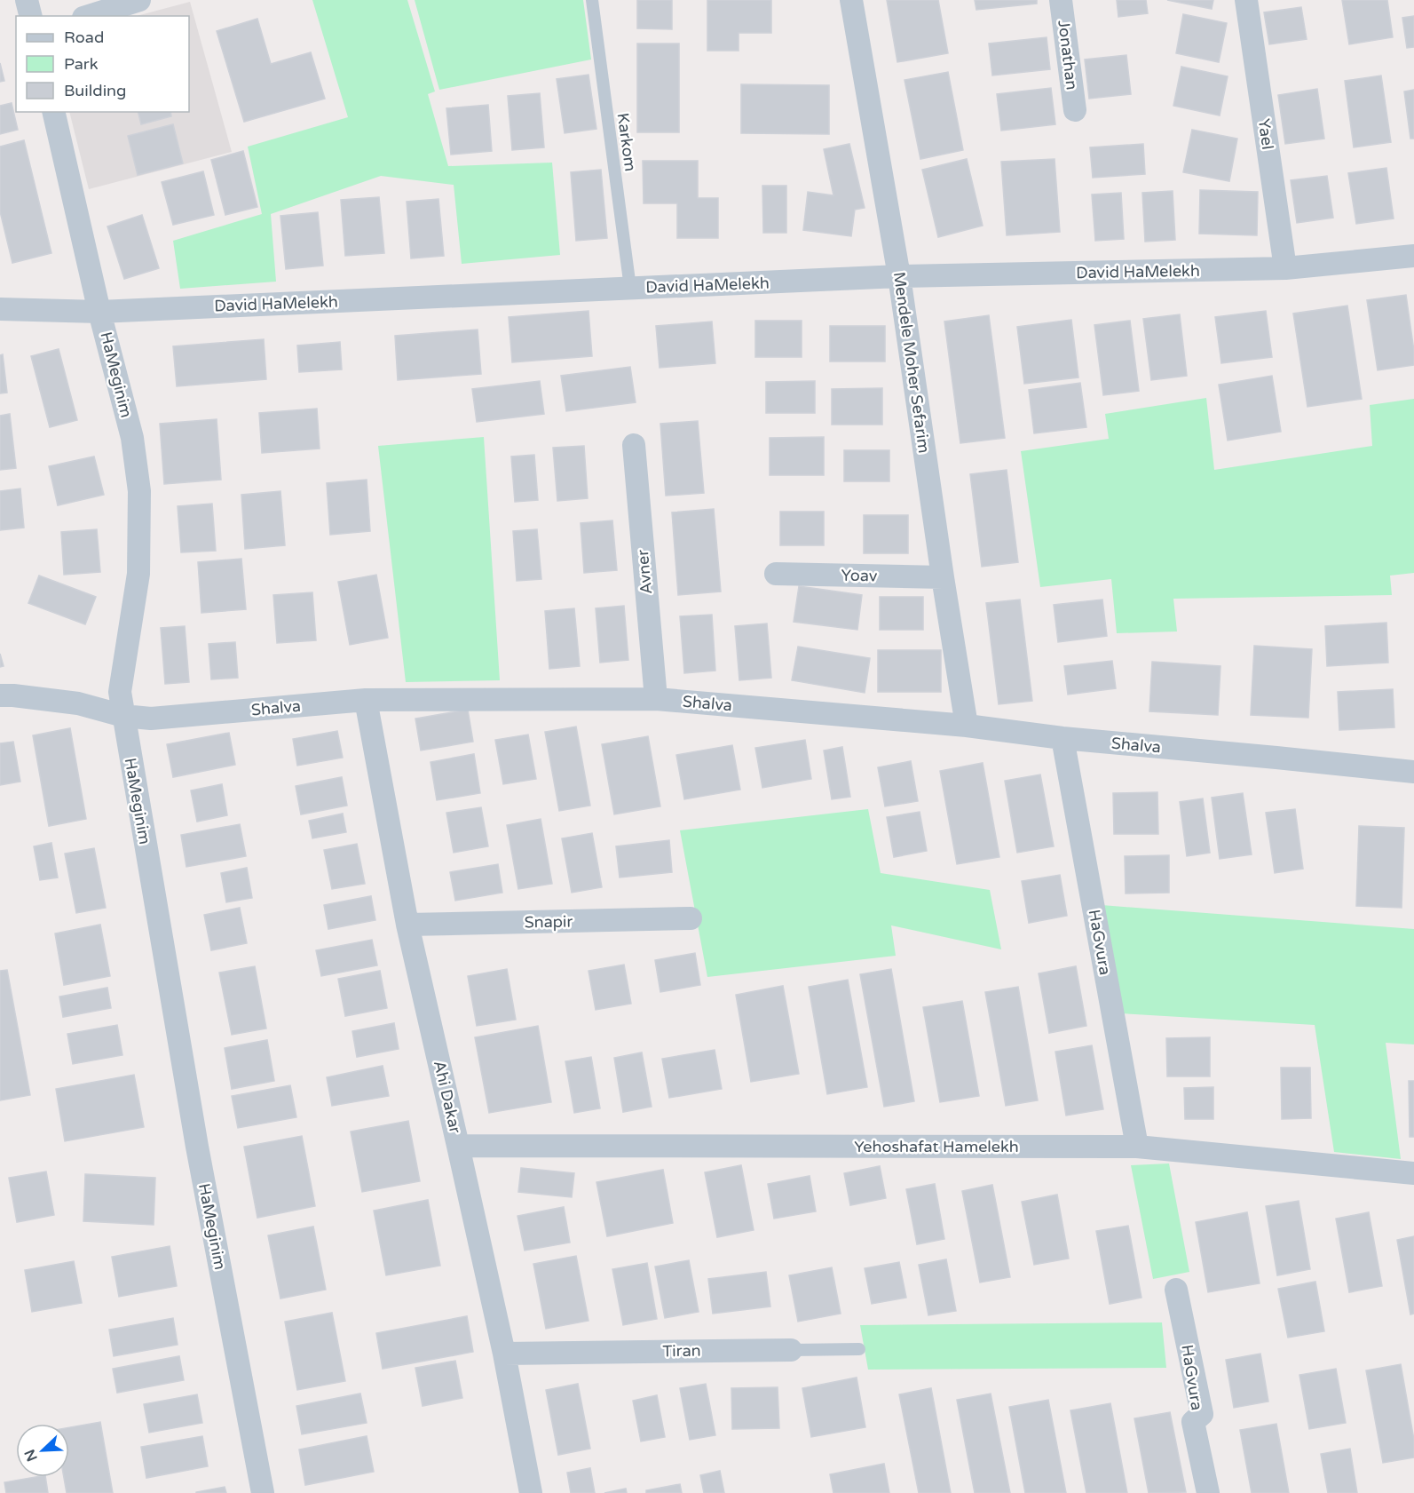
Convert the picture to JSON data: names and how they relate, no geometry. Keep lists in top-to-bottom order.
{
  "streets": {
    "street": [
      "Jonathan",
      "Yael",
      "David HaMelekh",
      "Mendele Moher Sefarim",
      "HaMeginim",
      "Avner",
      "Yoav",
      "Shalva",
      "Snapir",
      "HaGvura",
      "Ahi Dakar",
      "Yehoshafat Hamelekh",
      "Tiran"
    ],
    "lane": ["Karkom"]
  },
  "crossings": [
    ["Yael", "David HaMelekh"],
    ["Karkom", "David HaMelekh"],
    ["David HaMelekh", "Mendele Moher Sefarim"],
    ["David HaMelekh", "HaMeginim"],
    ["Mendele Moher Sefarim", "Yoav"],
    ["Mendele Moher Sefarim", "Shalva"],
    ["HaMeginim", "Shalva"],
    ["Avner", "Shalva"],
    ["Shalva", "HaGvura"],
    ["Shalva", "Ahi Dakar"],
    ["Snapir", "Ahi Dakar"],
    ["HaGvura", "Yehoshafat Hamelekh"],
    ["Ahi Dakar", "Yehoshafat Hamelekh"],
    ["Ahi Dakar", "Tiran"]
  ],
  "legend": ["Road", "Park", "Building"],
  "north": "bottom left"
}
